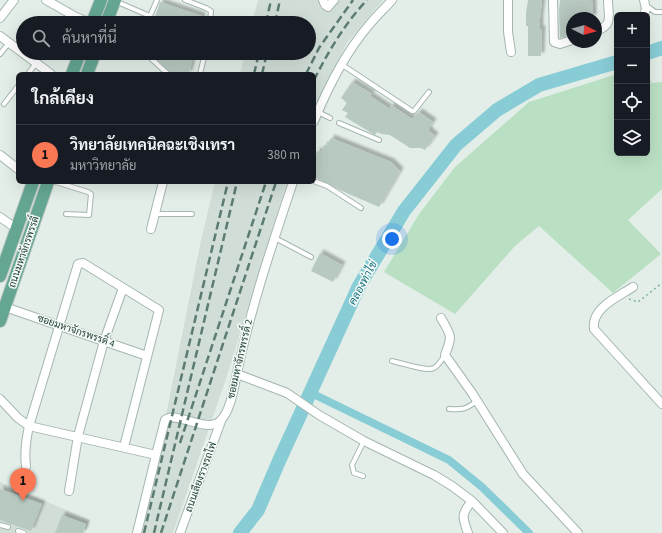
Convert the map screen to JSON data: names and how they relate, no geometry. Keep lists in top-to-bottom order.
{
  "streets": {
    "main road": ["ถนนมหาจักรพรรดิ์"],
    "street": ["ซอยมหาจักรพรรดิ์ 4", "ซอยมหาจักรพรรดิ์ 2", "ถนนเลียงรางรถไฟ"]
  },
  "crossings": [
    ["ถนนมหาจักรพรรดิ์", "ซอยมหาจักรพรรดิ์ 4"],
    ["ซอยมหาจักรพรรดิ์ 2", "ถนนเลียงรางรถไฟ"]
  ],
  "water": ["คลองท่าไข่"],
  "north": "right",
  "page": {
    "map_buttons": ["+", "−"],
    "search": "ค้นหาที่นี่",
    "heading": "ใกล้เคียง",
    "list": [
      {
        "mark": "1",
        "name": "วิทยาลัยเทคนิคฉะเชิงเทรา",
        "note": "มหาวิทยาลัย",
        "value": "380 m"
      }
    ],
    "pins": "1"
  }
}
